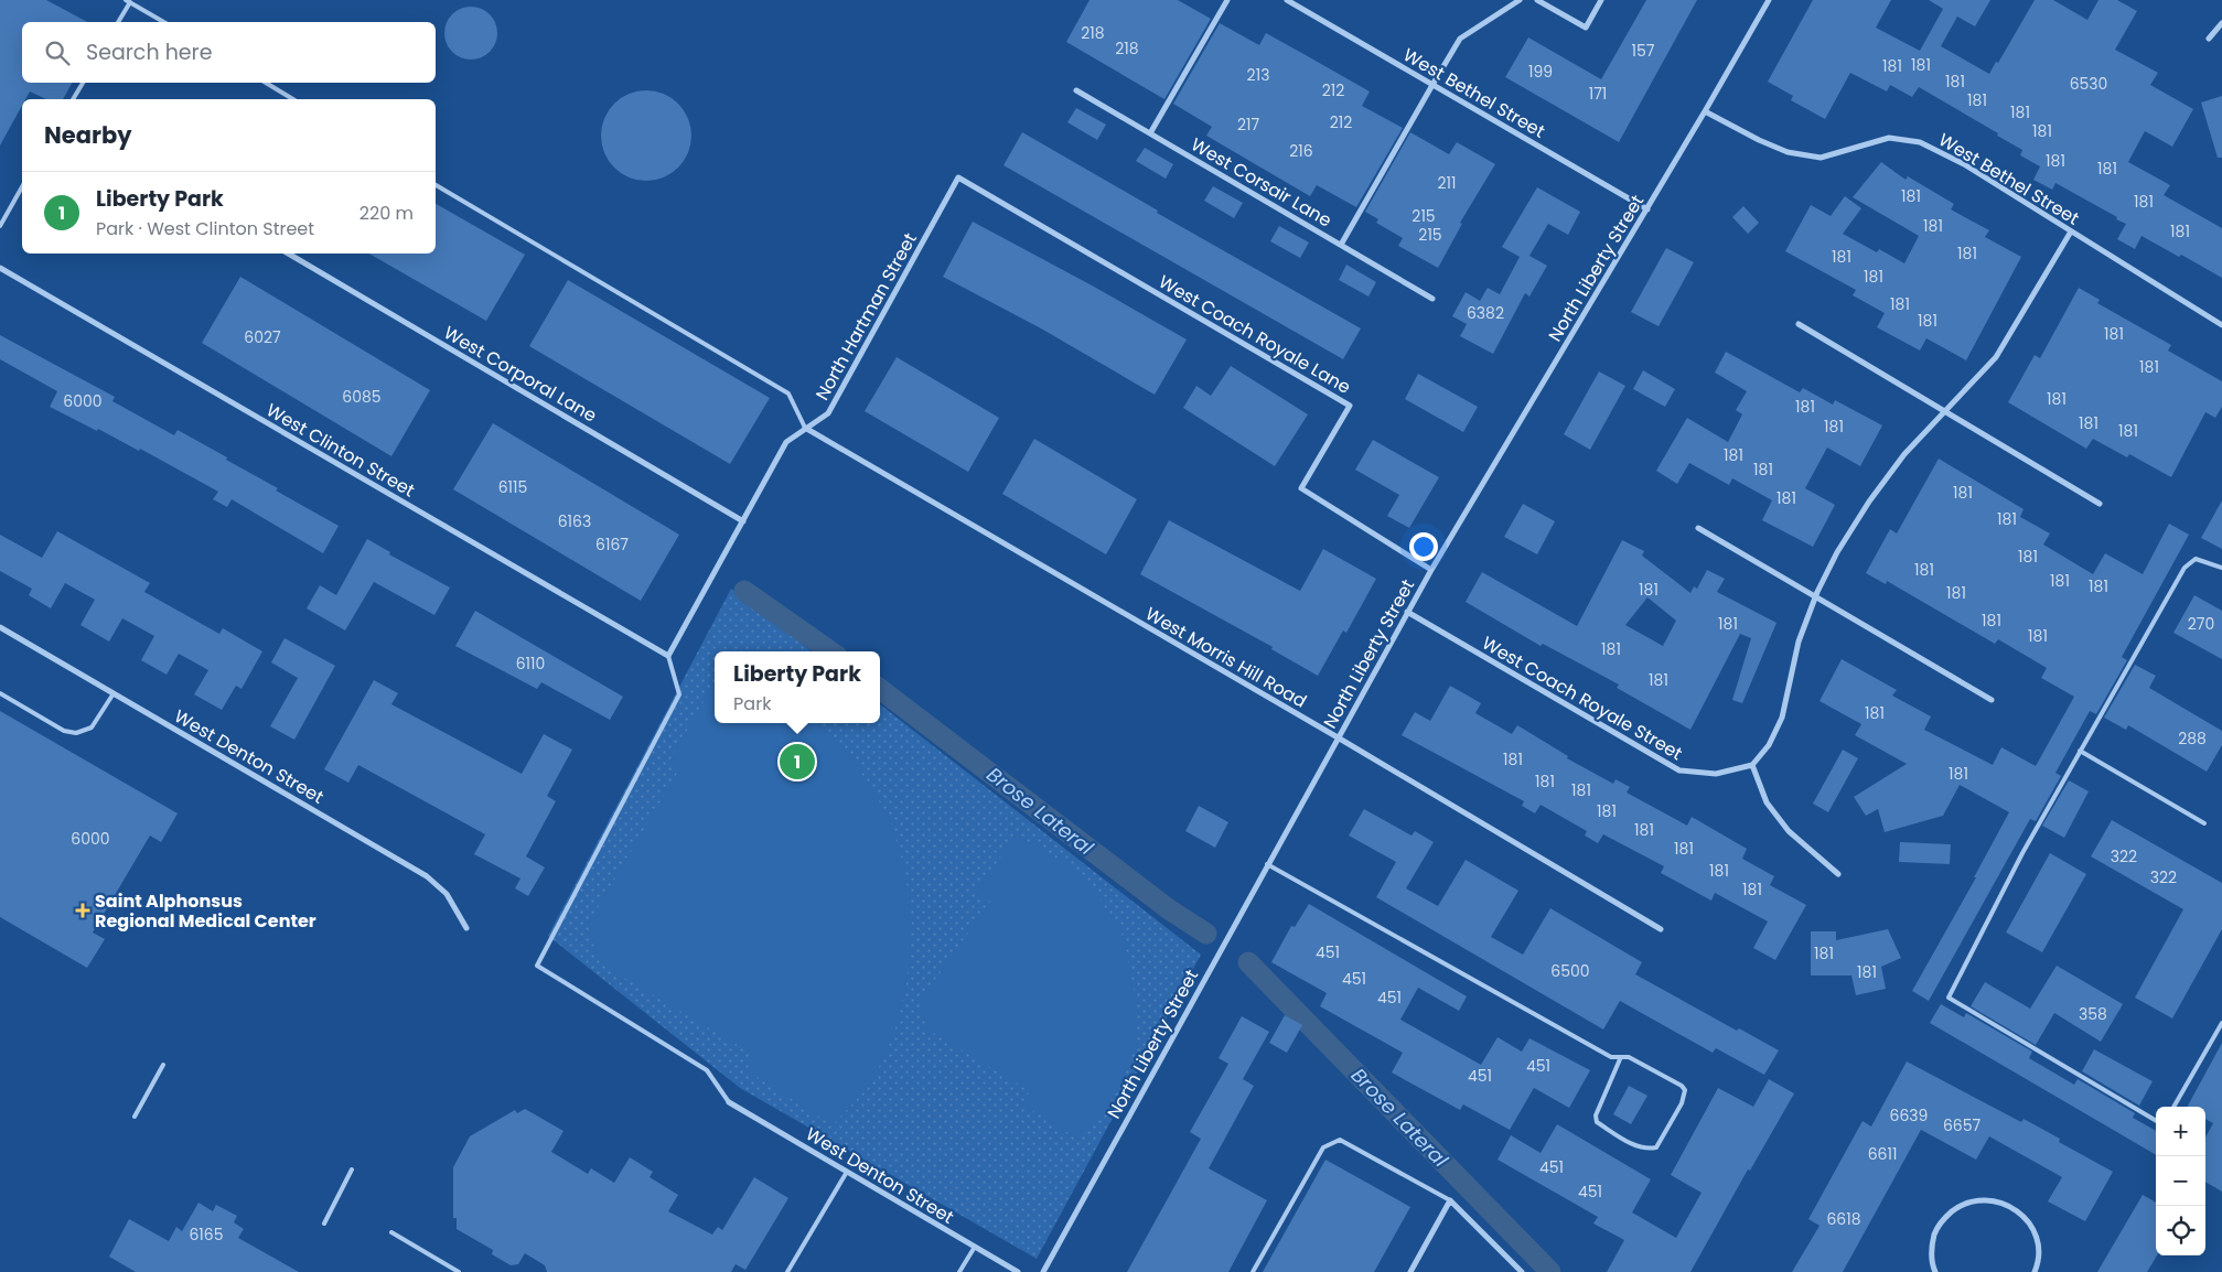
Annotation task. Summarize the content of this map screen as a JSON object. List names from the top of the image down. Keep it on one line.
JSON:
{"streets":{"street":["West Bethel Street","West Corsair Lane","North Liberty Street","North Hartman Street","West Coach Royale Lane","West Corporal Lane","West Clinton Street","West Morris Hill Road","West Coach Royale Street","West Denton Street"]},"crossings":[["West Bethel Street","North Liberty Street"],["North Liberty Street","West Coach Royale Lane"],["North Liberty Street","West Morris Hill Road"],["North Liberty Street","West Coach Royale Street"],["North Hartman Street","West Coach Royale Lane"],["North Hartman Street","West Corporal Lane"],["North Hartman Street","West Clinton Street"],["North Hartman Street","West Morris Hill Road"]],"water":["Brose Lateral"],"places":{"health":["Saint Alphonsus Regional Medical Center"]},"house_numbers":["218","218","157","181","181","199","213","181","6530","212","171","181","181","212","217","181","216","181","181","211","181","181","215","181","181","215","181","181","181","181","6382","181","181","6027","181","6085","181","6000","181","181","181","181","181","181","6115","181","181","181","6163","6167","181","181","181","181","181","181","181","181","270","181","181","6110","181","181","288","181","181","181","181","181","181","6000","181","322","181","322","181","451","181","6500","181","451","451","358","451","451","6639","6657","6611","451","451","6618","6165"],"page":{"search":"Search here","heading":"Nearby","list":[{"mark":"1","name":"Liberty Park","note":"Park · West Clinton Street","value":"220 m"}],"popup":["Liberty Park","Park"],"pins":"1","map_buttons":["+","−"]}}
